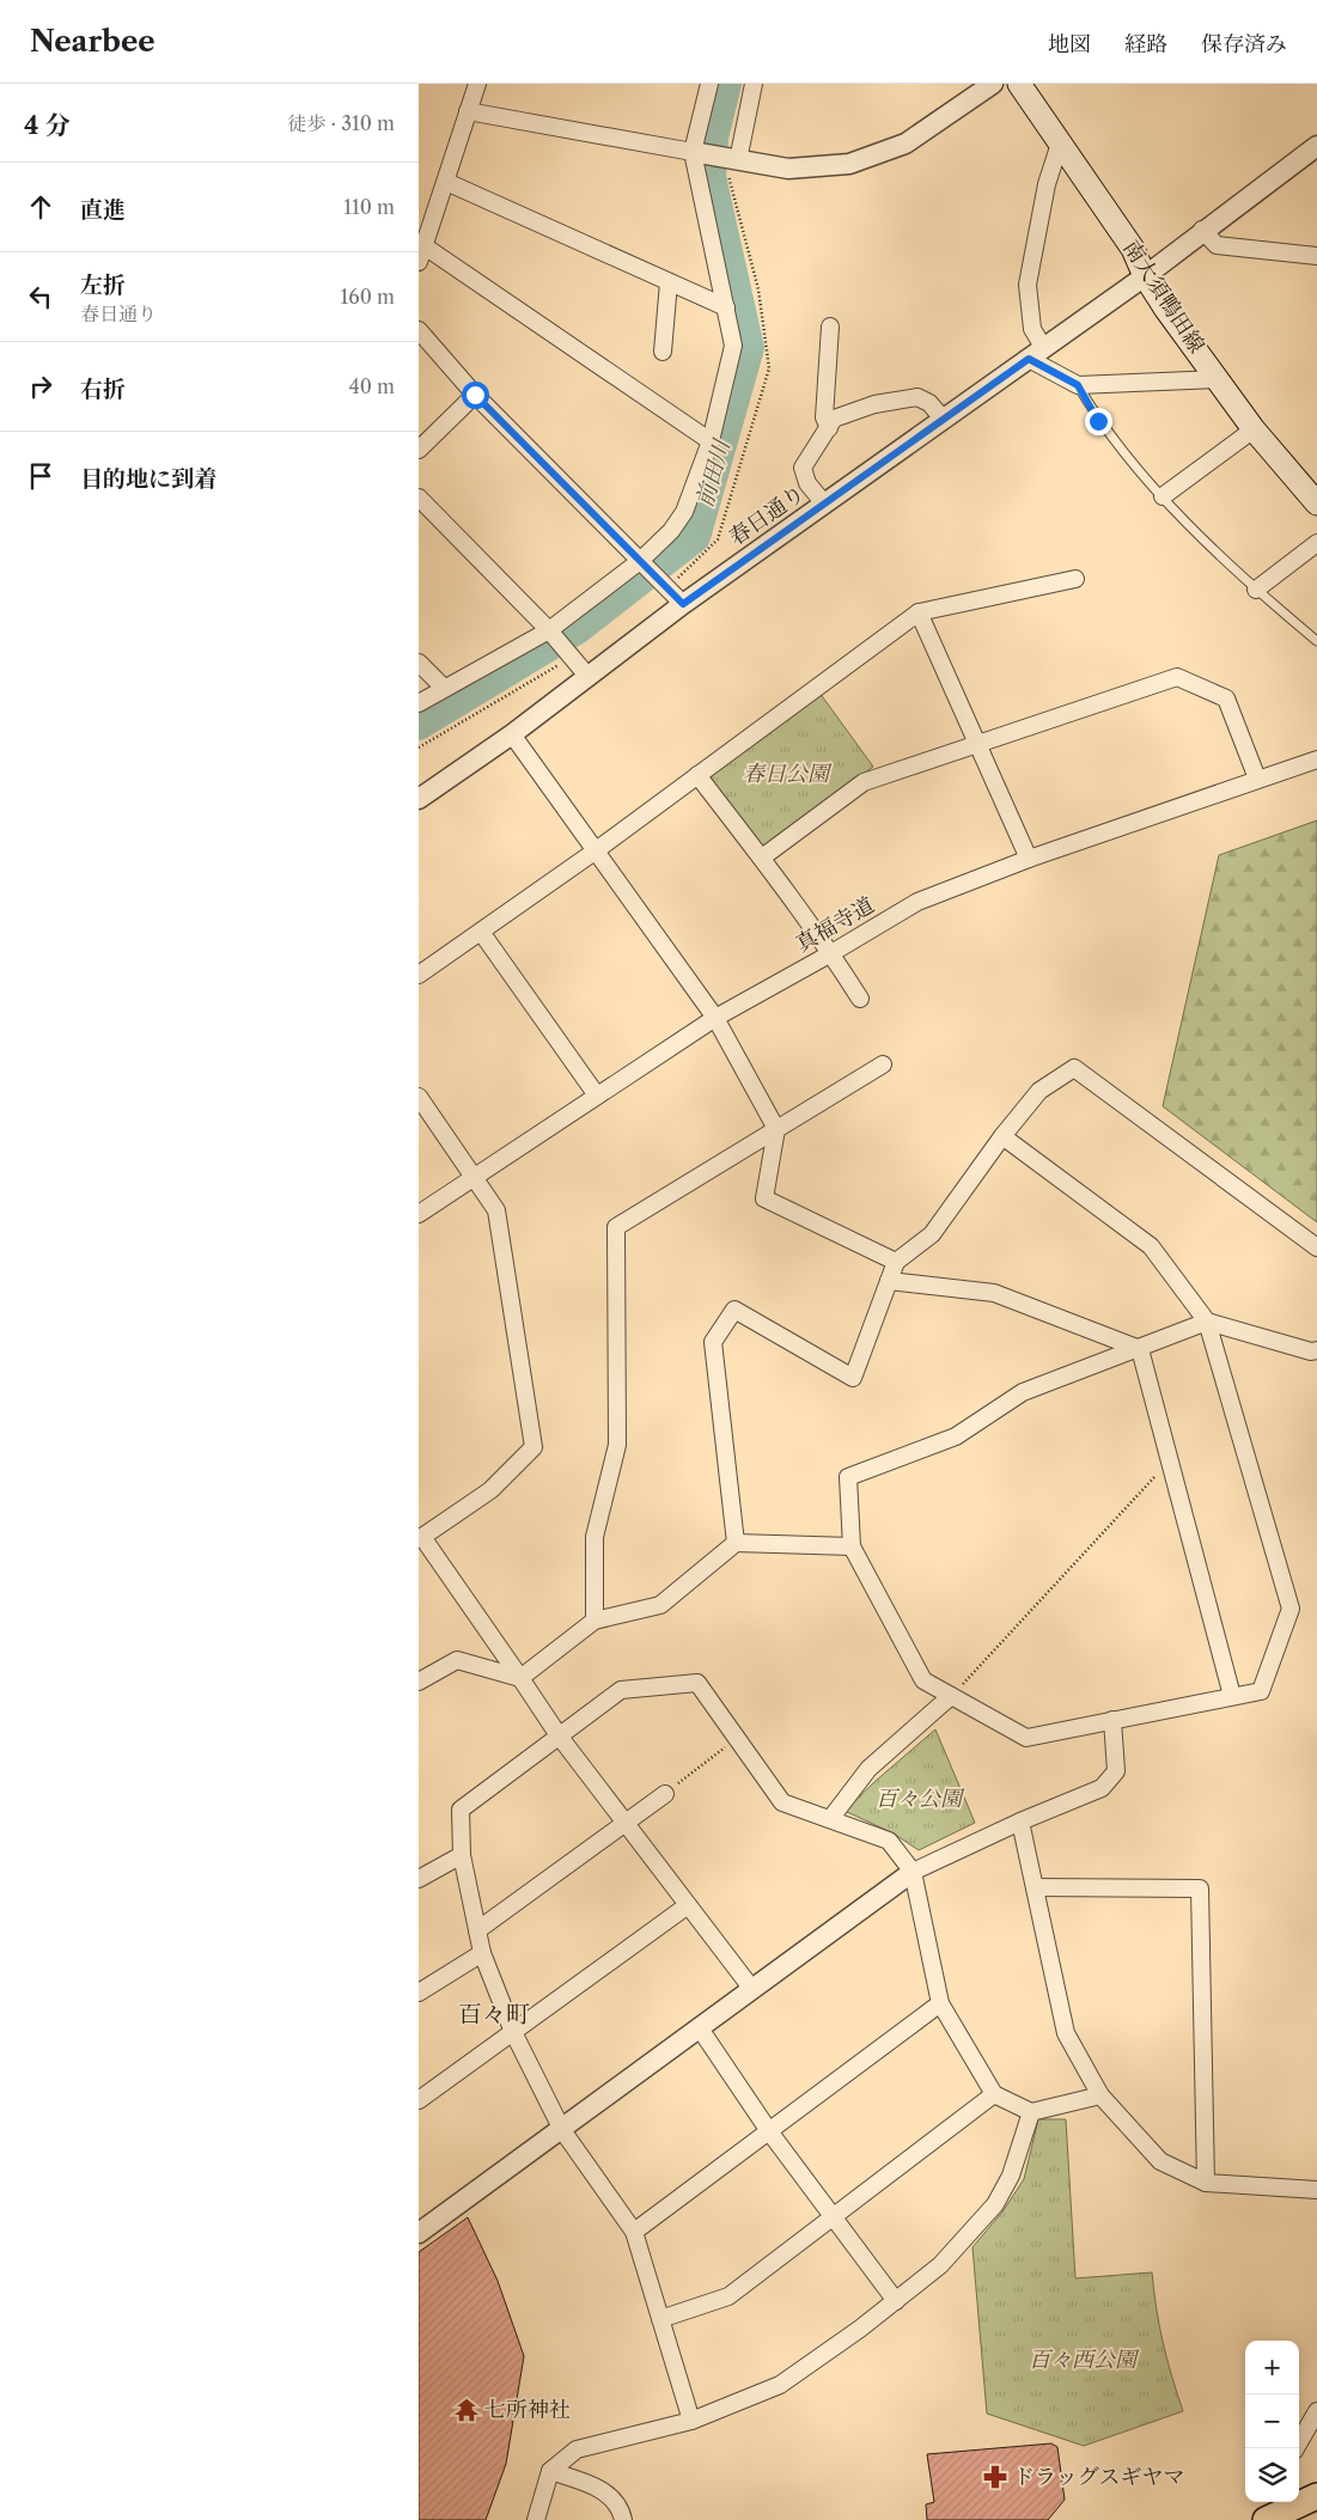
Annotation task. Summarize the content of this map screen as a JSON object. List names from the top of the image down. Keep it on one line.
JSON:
{"streets":{"main road":["南大須鴨田線"],"street":["春日通り","真福寺道"]},"crossings":[["南大須鴨田線","春日通り"]],"districts":["百々町"],"water":["前田川"],"parks":["春日公園","百々公園","百々西公園"],"places":{"temple":["七所神社"],"pharmacy":["ドラッグスギヤマ"]},"page":{"header":"Nearbee","nav":["地図","経路","保存済み"],"heading":["4 分","徒歩 · 310 m"],"list":[["直進","110 m"],["左折","春日通り","160 m"],["右折","40 m"],"目的地に到着"],"map_buttons":["+","−"]}}
